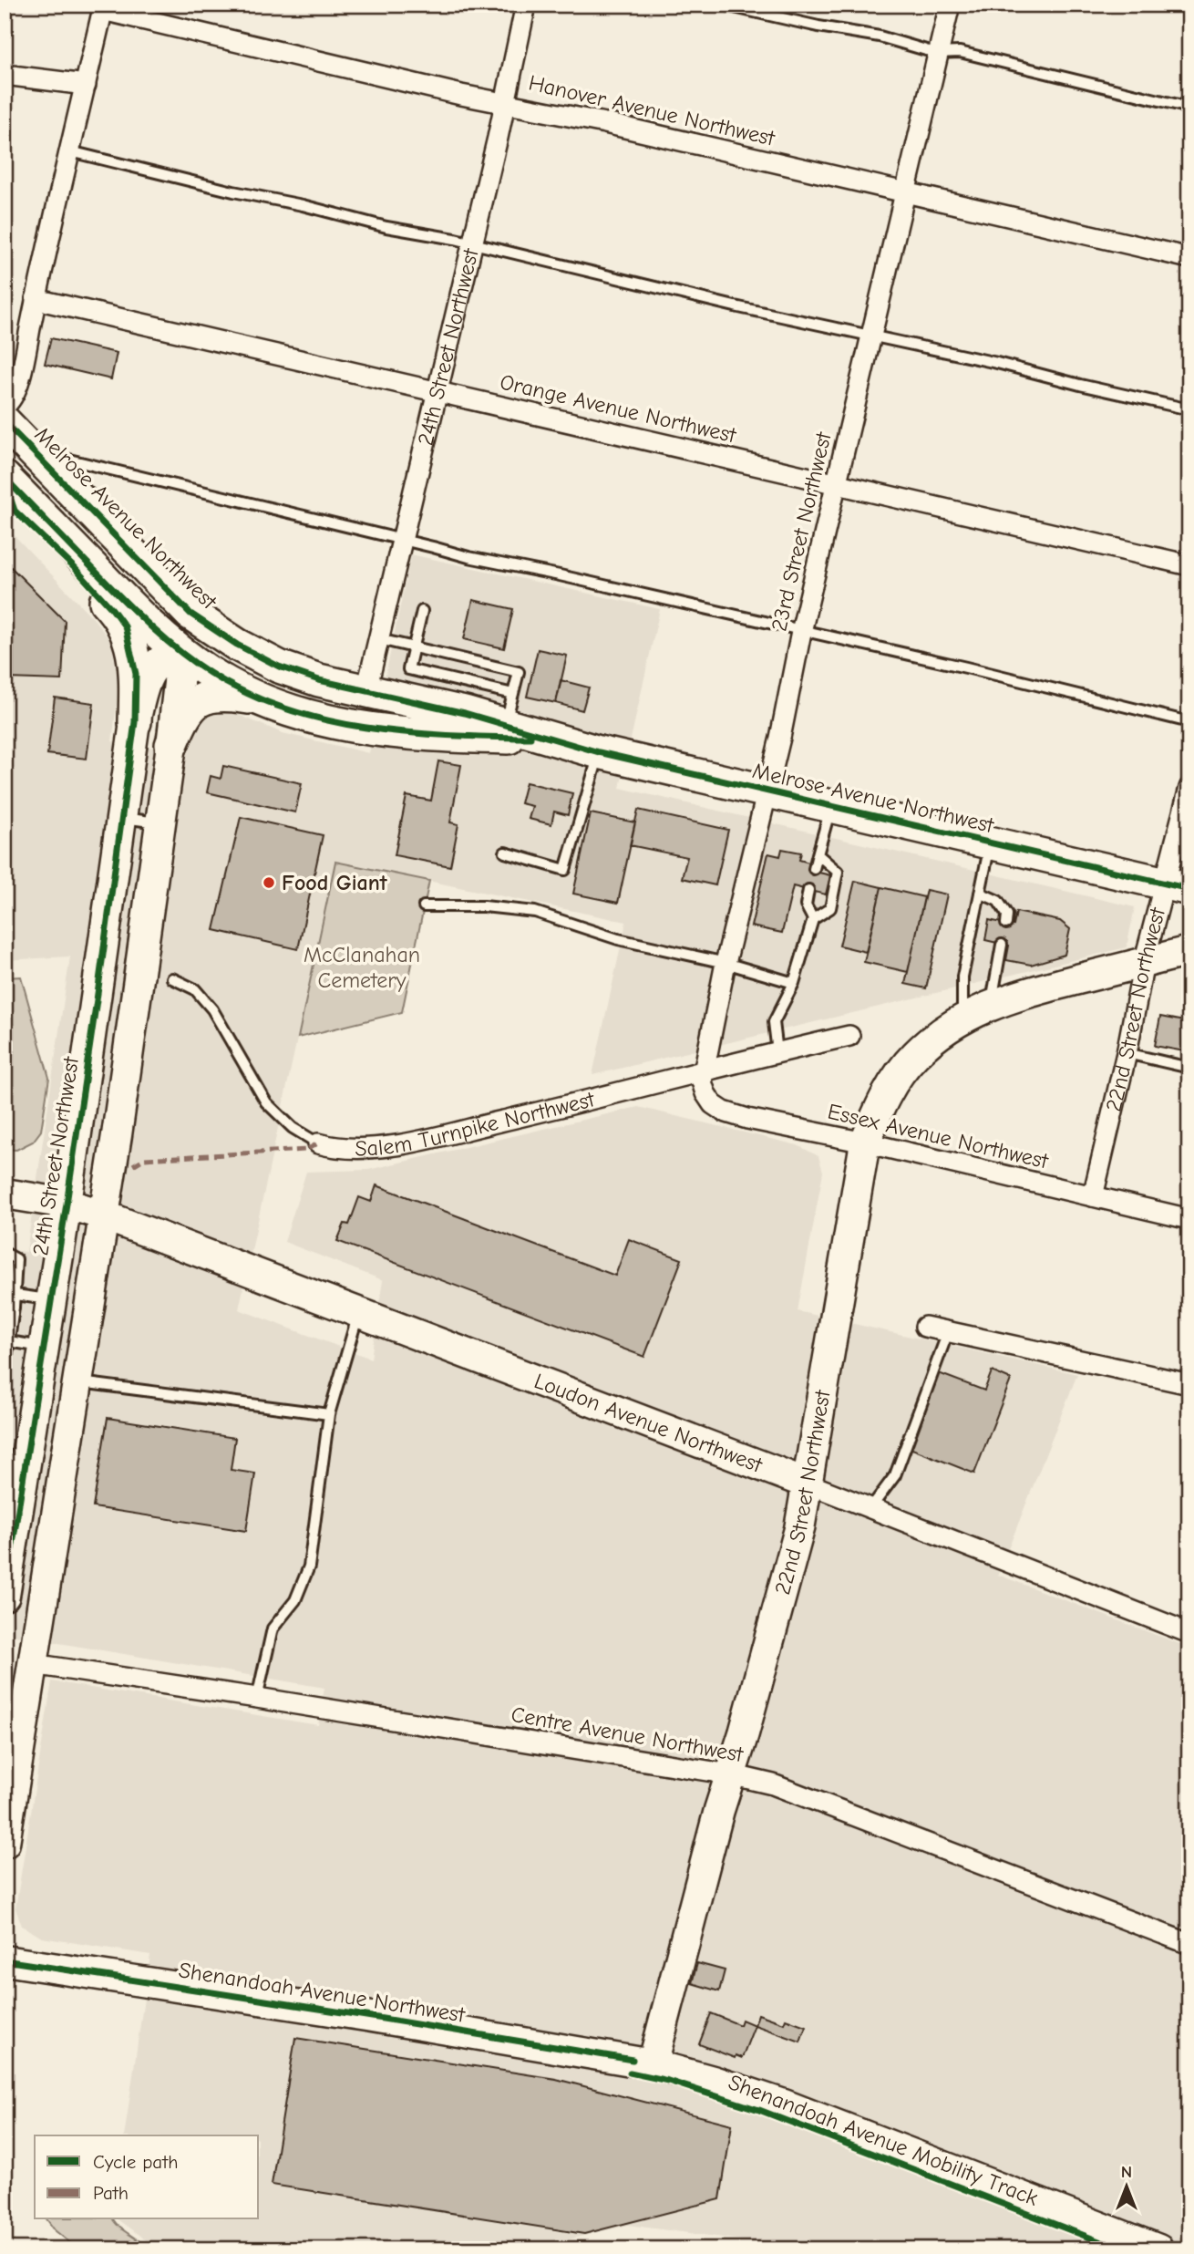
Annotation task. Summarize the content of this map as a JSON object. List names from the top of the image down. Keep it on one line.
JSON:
{"streets":{"main road":["Melrose Avenue Northwest"],"street":["Hanover Avenue Northwest","24th Street Northwest","Orange Avenue Northwest","23rd Street Northwest","22nd Street Northwest","Salem Turnpike Northwest","Essex Avenue Northwest","Loudon Avenue Northwest","Centre Avenue Northwest","Shenandoah Avenue Northwest"],"cycle path":["Shenandoah Avenue Mobility Track"]},"crossings":[["Hanover Avenue Northwest","24th Street Northwest"],["Hanover Avenue Northwest","23rd Street Northwest"],["24th Street Northwest","Orange Avenue Northwest"],["24th Street Northwest","Melrose Avenue Northwest"],["Orange Avenue Northwest","23rd Street Northwest"],["Melrose Avenue Northwest","23rd Street Northwest"],["Melrose Avenue Northwest","22nd Street Northwest"],["23rd Street Northwest","Salem Turnpike Northwest"],["23rd Street Northwest","Essex Avenue Northwest"],["22nd Street Northwest","Essex Avenue Northwest"],["22nd Street Northwest","Loudon Avenue Northwest"],["22nd Street Northwest","Centre Avenue Northwest"],["22nd Street Northwest","Shenandoah Avenue Northwest"],["Salem Turnpike Northwest","Essex Avenue Northwest"]],"parks":["McClanahan Cemetery"],"places":["Food Giant"],"legend":["Cycle path","Path"],"north":"top"}
